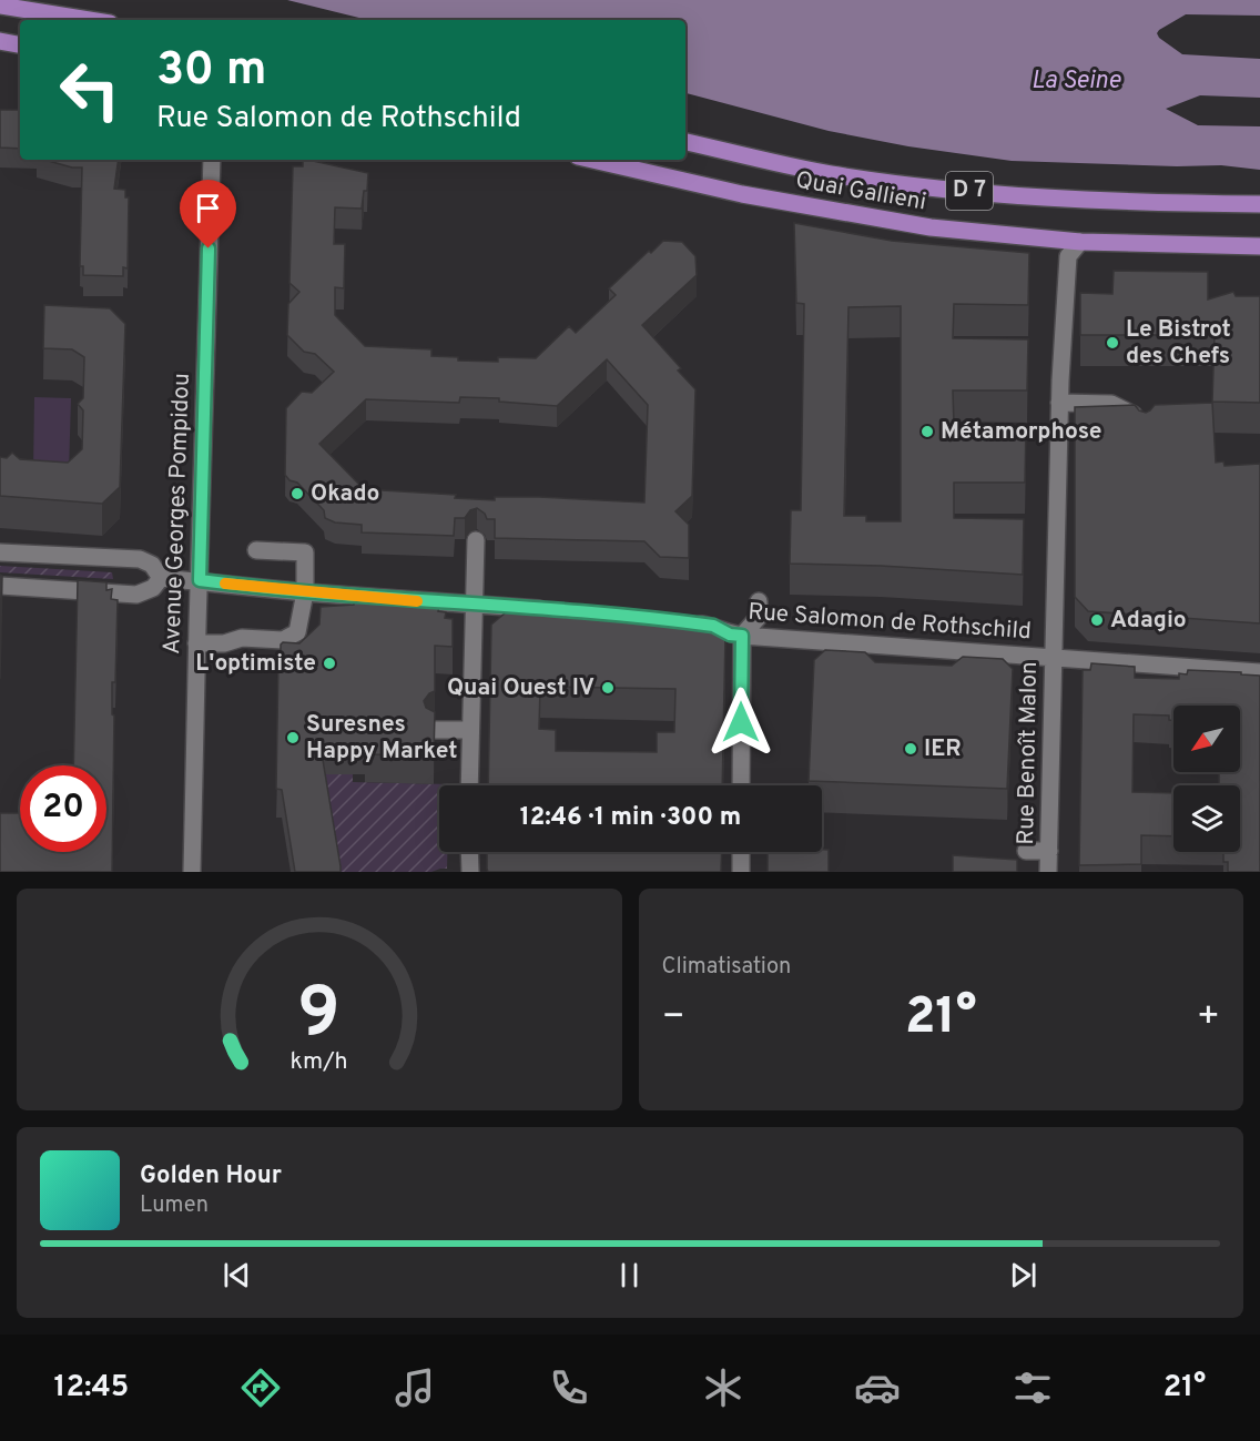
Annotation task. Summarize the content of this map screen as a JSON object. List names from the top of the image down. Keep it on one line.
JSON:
{"streets":{"main road":["D 7","Quai Gallieni"],"street":["Avenue Georges Pompidou","Rue Salomon de Rothschild","Rue Benoît Malon"]},"crossings":[["Quai Gallieni","Rue Benoît Malon"],["Rue Salomon de Rothschild","Rue Benoît Malon"]],"water":["La Seine"],"places":["Le Bistrot des Chefs","Métamorphose","Okado","Adagio","L'optimiste","Quai Ouest IV","Suresnes Happy Market","IER"],"north":"bottom left","page":{"turn":["30 m","Rue Salomon de Rothschild"],"limit":"20","trip":"12:46 · 1 min · 300 m","tile":"Climatisation","heat":["−","21°","+"],"song":["Golden Hour","Lumen"],"tabs":["12:45","21°"],"gauge":["9","km/h"]}}
